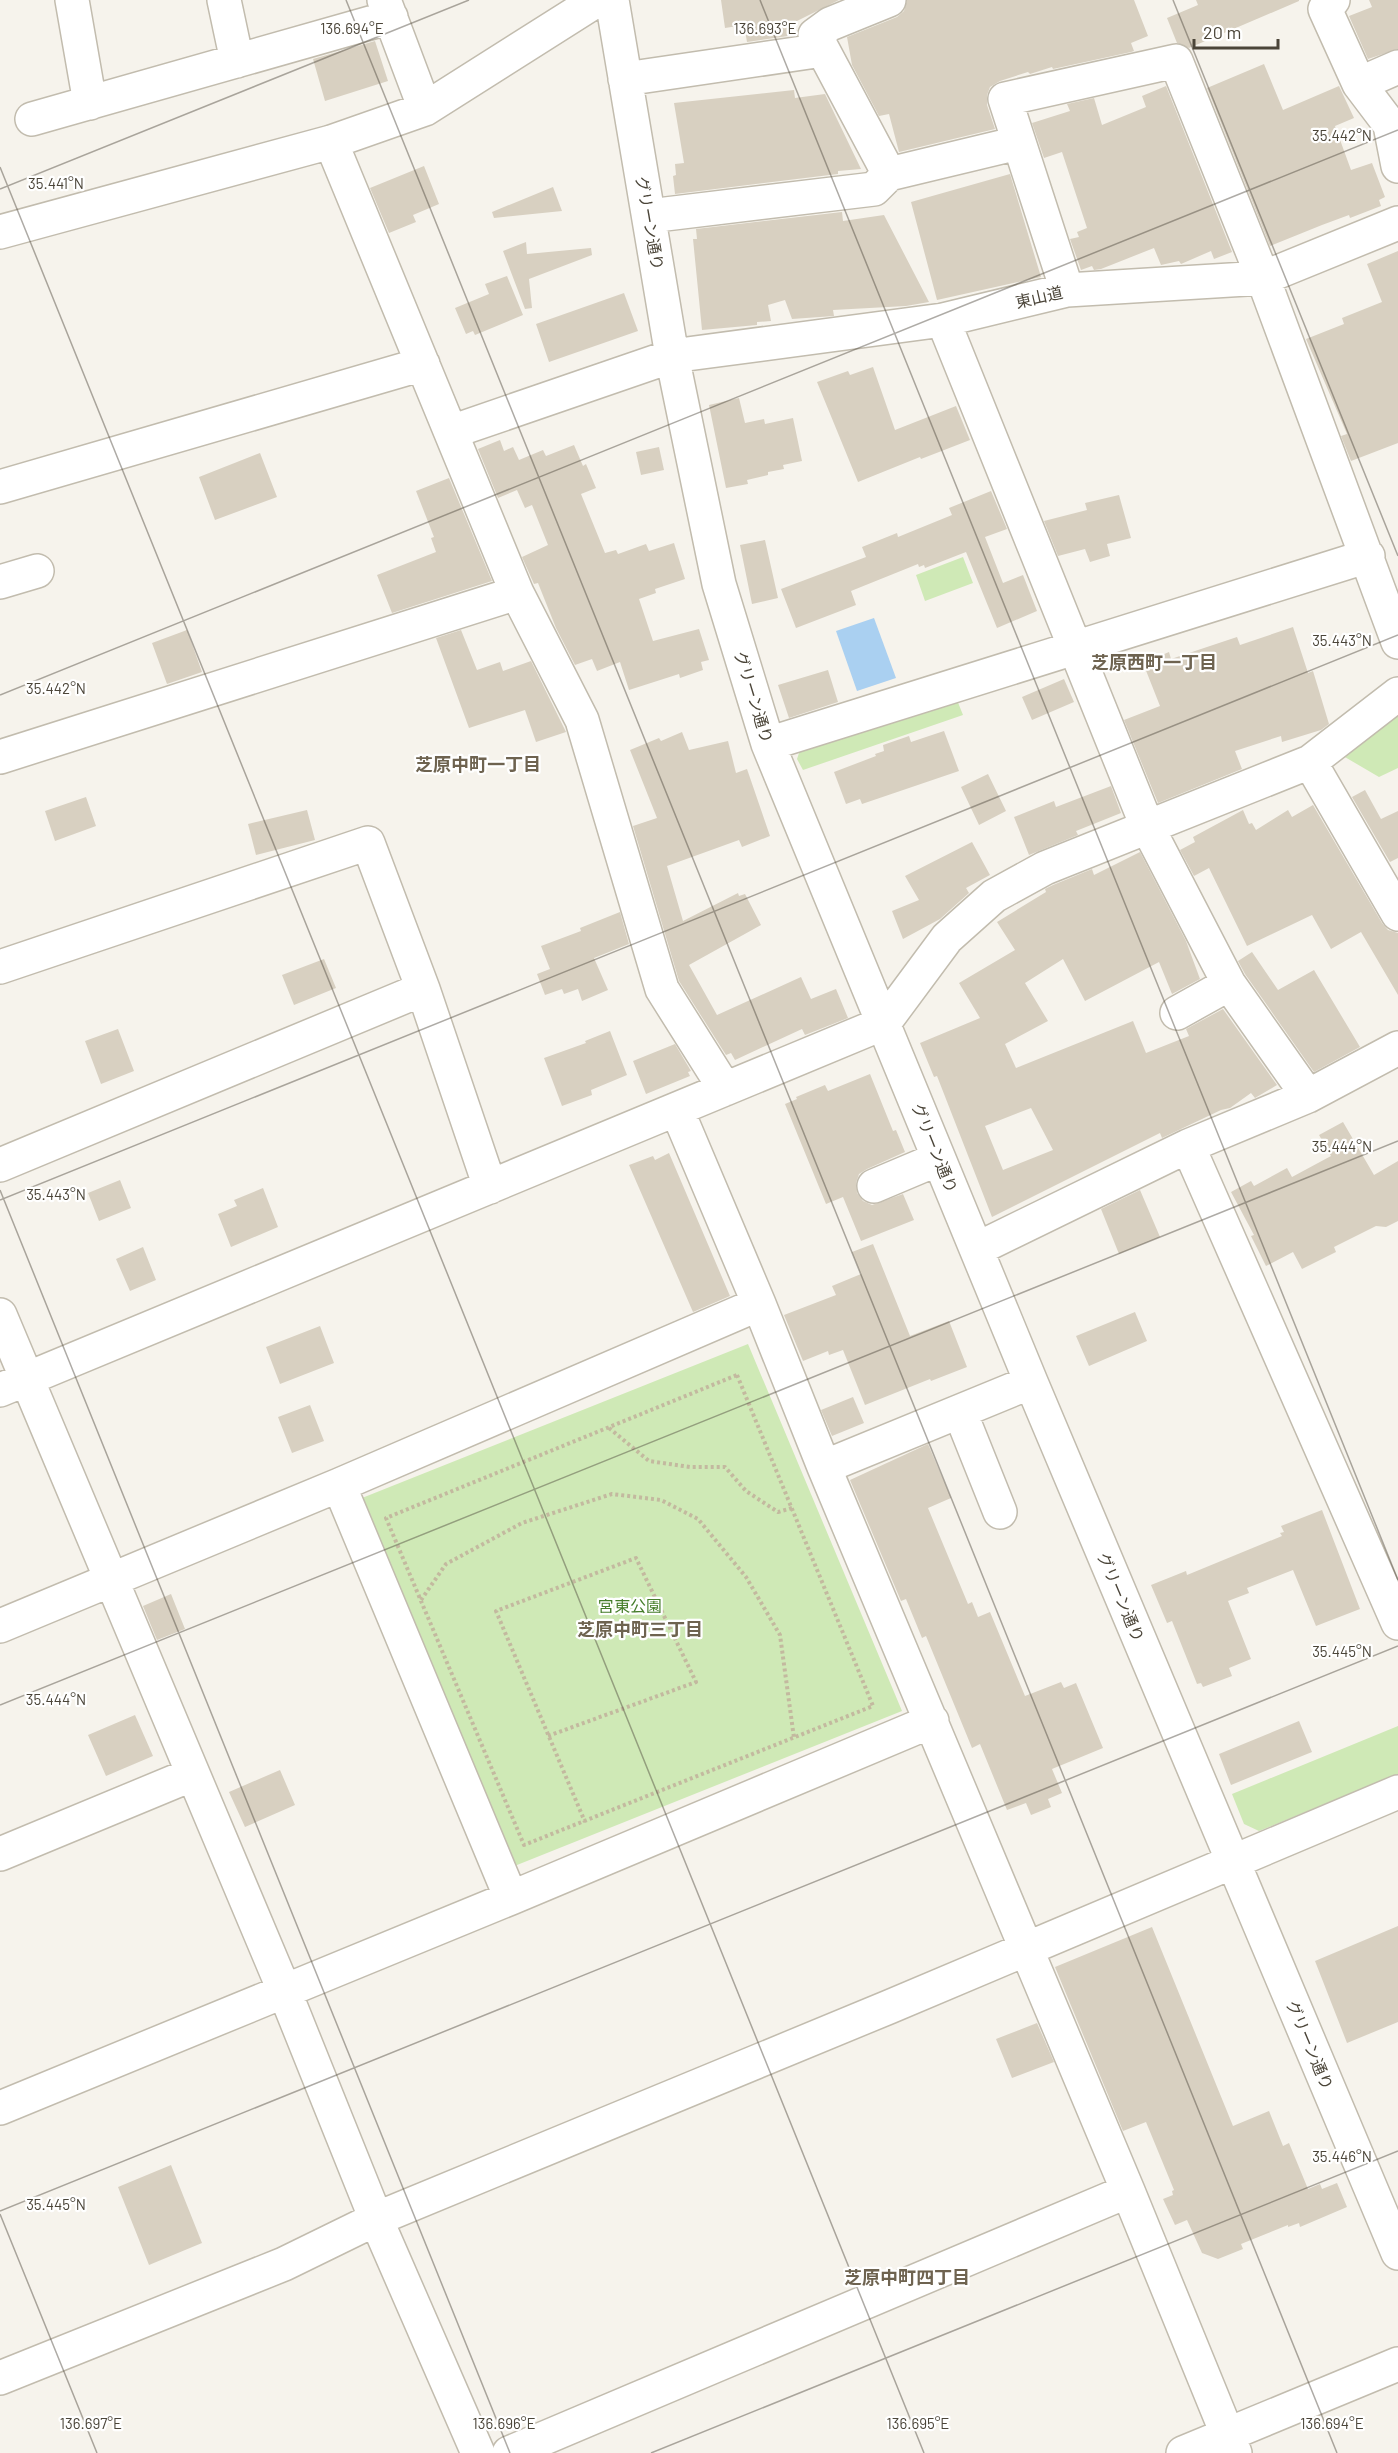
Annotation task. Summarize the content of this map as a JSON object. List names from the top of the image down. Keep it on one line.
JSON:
{"streets":{"street":["グリーン通り","東山道"]},"crossings":[["グリーン通り","東山道"]],"districts":["芝原西町一丁目","芝原中町一丁目","芝原中町三丁目","芝原中町四丁目"],"parks":["宮東公園"],"scale_bar":"20 m","coordinates":["136.694°E","136.693°E","35.442°N","35.441°N","35.443°N","35.444°N","35.445°N","35.446°N","136.697°E","136.696°E","136.695°E"]}
